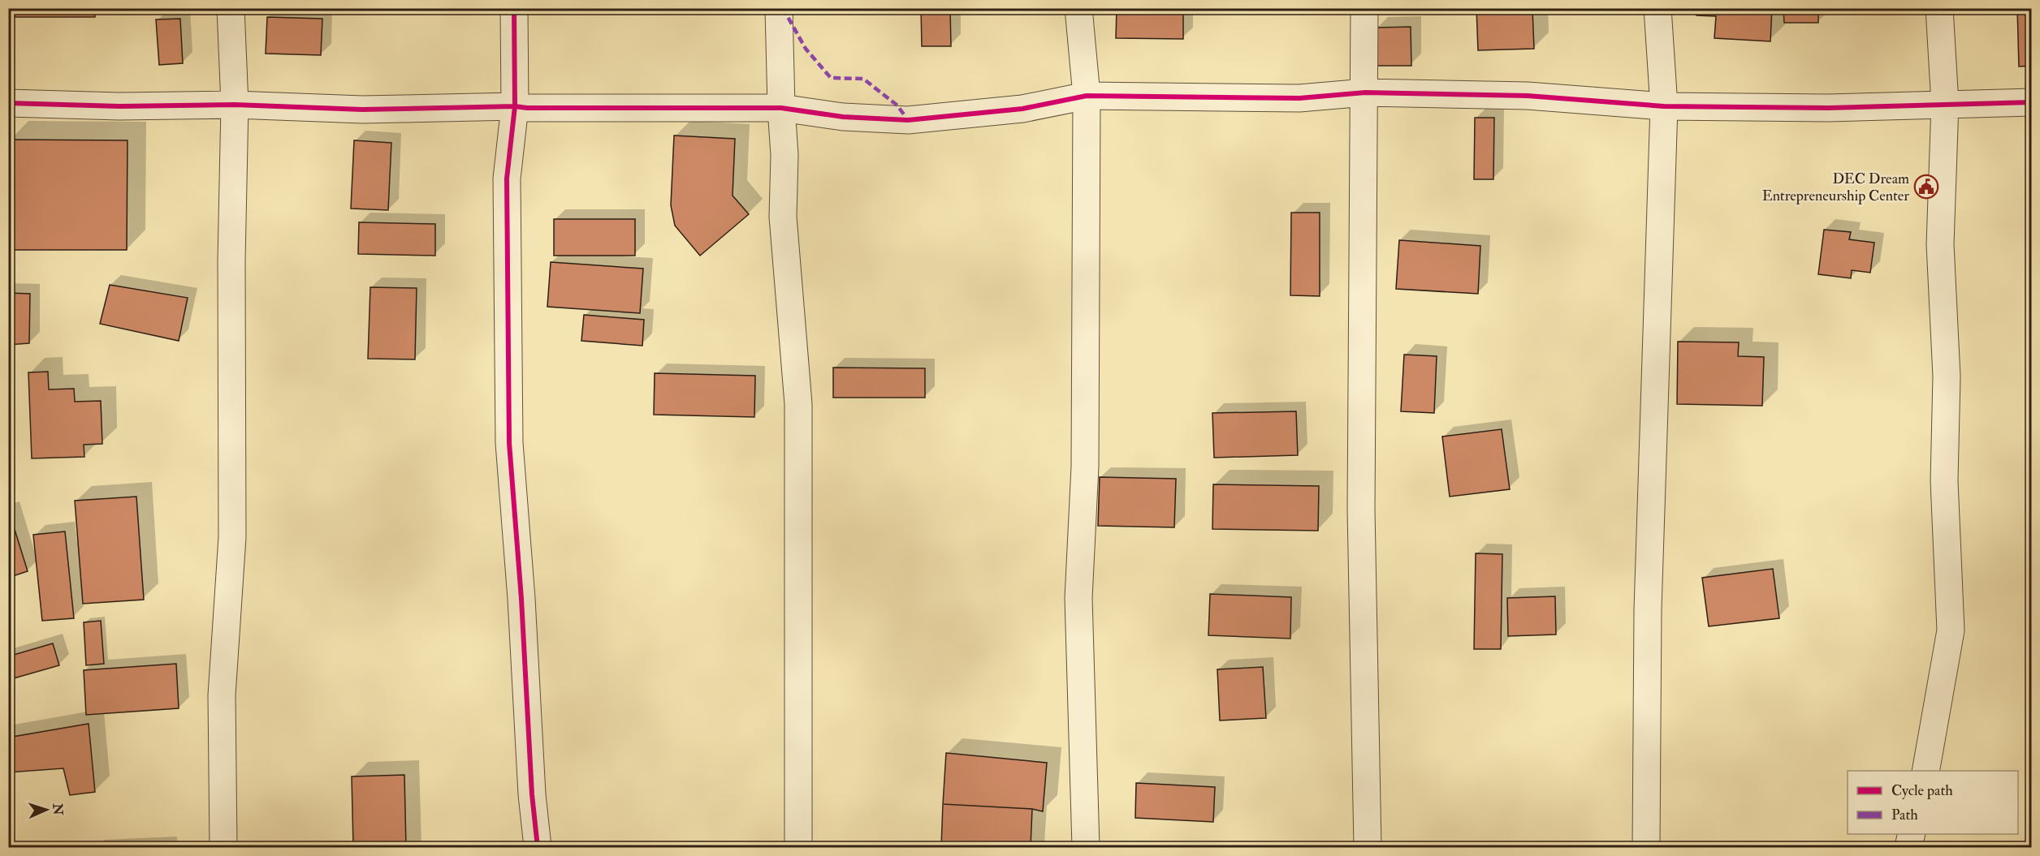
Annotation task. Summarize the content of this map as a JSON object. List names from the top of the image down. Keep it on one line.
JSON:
{"places":{"public building":["DEC Dream Entrepreneurship Center"]},"legend":["Cycle path","Path"],"north":"right"}
